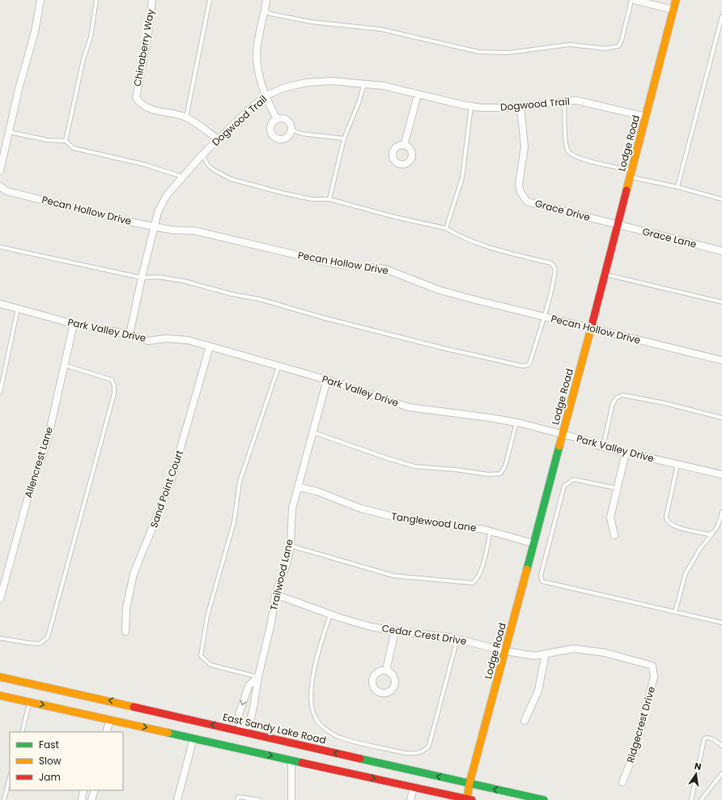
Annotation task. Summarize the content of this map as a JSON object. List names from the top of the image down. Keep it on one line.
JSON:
{"streets":{"main road":["Lodge Road","East Sandy Lake Road"],"street":["Chinaberry Way","Dogwood Trail","Pecan Hollow Drive","Grace Drive","Grace Lane","Park Valley Drive","Allencrest Lane","Sand Point Court","Tanglewood Lane","Trailwood Lane","Cedar Crest Drive","Ridgecrest Drive"]},"crossings":[["Chinaberry Way","Dogwood Trail"],["Dogwood Trail","Lodge Road"],["Dogwood Trail","Pecan Hollow Drive"],["Dogwood Trail","Grace Drive"],["Dogwood Trail","Park Valley Drive"],["Lodge Road","Pecan Hollow Drive"],["Lodge Road","Grace Drive"],["Lodge Road","Grace Lane"],["Lodge Road","Park Valley Drive"],["Lodge Road","Tanglewood Lane"],["Lodge Road","Cedar Crest Drive"],["Lodge Road","East Sandy Lake Road"],["Grace Drive","Grace Lane"],["Park Valley Drive","Allencrest Lane"],["Park Valley Drive","Sand Point Court"],["Park Valley Drive","Trailwood Lane"],["Tanglewood Lane","Trailwood Lane"],["Trailwood Lane","Cedar Crest Drive"],["Trailwood Lane","East Sandy Lake Road"],["Cedar Crest Drive","Ridgecrest Drive"]],"legend":["Fast","Slow","Jam"],"north":"top"}
